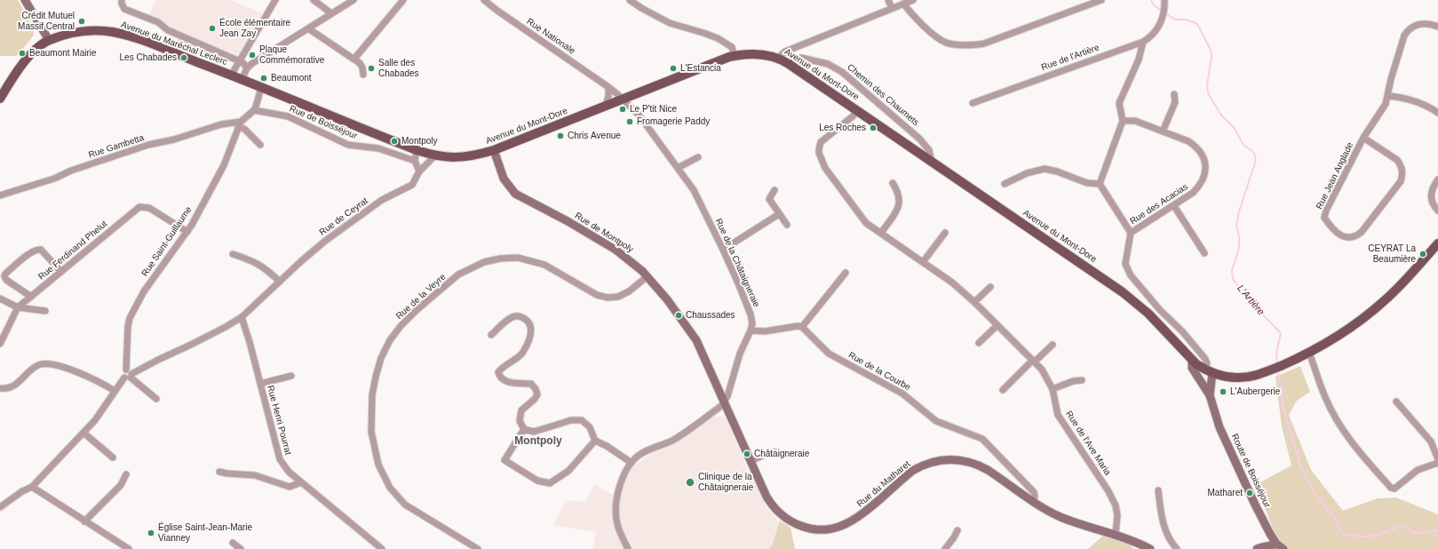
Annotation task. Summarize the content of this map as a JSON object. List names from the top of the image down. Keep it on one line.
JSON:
{"streets":{"main road":["Avenue du Maréchal Leclerc","Avenue du Mont-Dore"],"street":["Rue Nationale","Rue de l'Artière","Chemin des Chaumets","Rue de Boisséjour","Rue Gambetta","Rue Jean Anglade","Rue des Acacias","Rue de Ceyrat","Rue de Montpoly","Rue Saint-Guillaume","Rue Ferdinand Phelut","Rue de la Châtaigneraie","Rue de la Veyre","Rue de la Courbe","Rue Henri Pourrat","Rue de l'Ave Maria","Route de Boisséjour","Rue du Matharet"]},"crossings":[["Rue Nationale","Avenue du Mont-Dore"],["Rue Nationale","Rue de la Châtaigneraie"],["Avenue du Maréchal Leclerc","Avenue du Mont-Dore"],["Avenue du Mont-Dore","Chemin des Chaumets"],["Avenue du Mont-Dore","Rue de Ceyrat"],["Avenue du Mont-Dore","Rue de Montpoly"],["Avenue du Mont-Dore","Rue de la Châtaigneraie"],["Avenue du Mont-Dore","Rue de l'Ave Maria"],["Avenue du Mont-Dore","Route de Boisséjour"],["Rue Gambetta","Rue Saint-Guillaume"],["Rue de Ceyrat","Rue Saint-Guillaume"],["Rue de Ceyrat","Rue Henri Pourrat"],["Rue de Montpoly","Rue de la Châtaigneraie"],["Rue de Montpoly","Rue de la Veyre"],["Rue de Montpoly","Rue du Matharet"],["Rue Saint-Guillaume","Rue Ferdinand Phelut"],["Rue de la Châtaigneraie","Rue du Matharet"],["Rue de la Courbe","Rue du Matharet"],["Rue de l'Ave Maria","Rue du Matharet"]],"districts":["Montpoly"],"water":["L'Artière"],"places":["Crédit Mutuel Massif Central","École élémentaire Jean Zay","Beaumont Mairie","Plaque Commémorative","Les Chabades","Salle des Chabades","L'Estancia","Beaumont","Le P'tit Nice","Fromagerie Paddy","Les Roches","Chris Avenue","Montpoly","CEYRAT La Beaumière","Chaussades","L'Aubergerie","Châtaigneraie","Clinique de la Châtaigneraie","Matharet","Église Saint-Jean-Marie Vianney"]}
